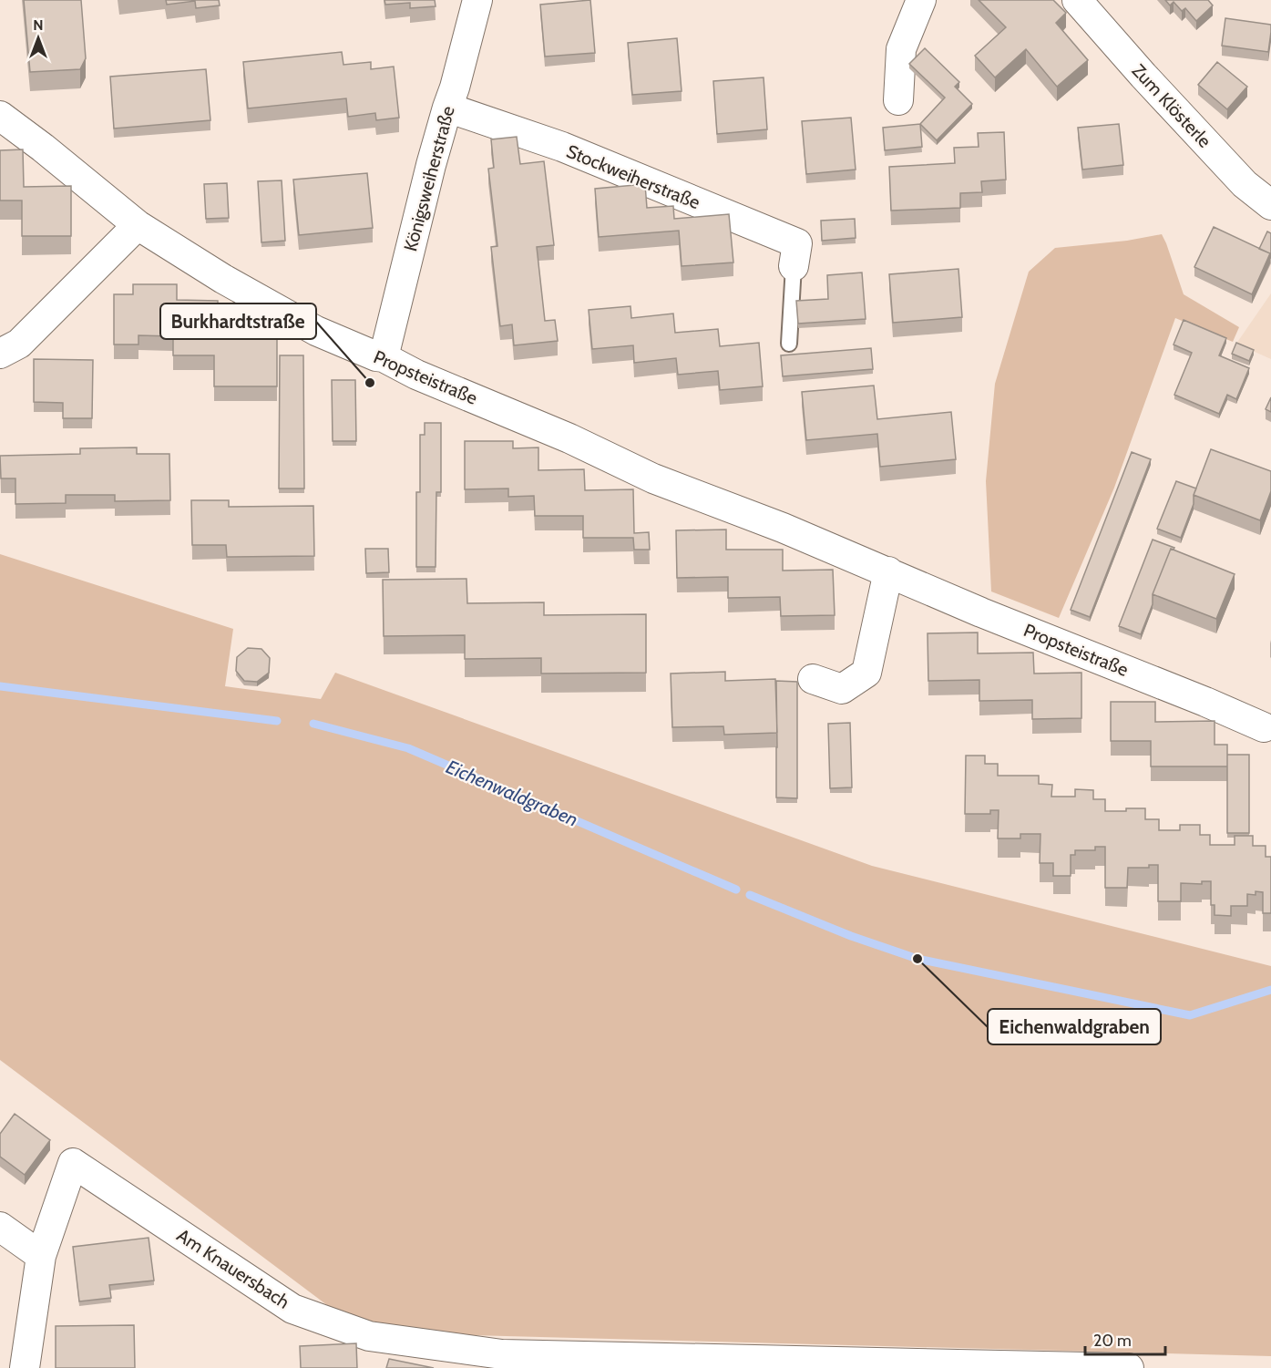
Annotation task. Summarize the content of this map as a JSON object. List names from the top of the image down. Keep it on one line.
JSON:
{"streets":{"street":["Zum Klösterle","Stockweiherstraße","Königsweiherstraße","Propsteistraße","Am Knauersbach"]},"crossings":[["Stockweiherstraße","Königsweiherstraße"],["Königsweiherstraße","Propsteistraße"]],"water":["Eichenwaldgraben"],"places":["Burkhardtstraße","Eichenwaldgraben"],"scale_bar":"20 m","north":"top"}
